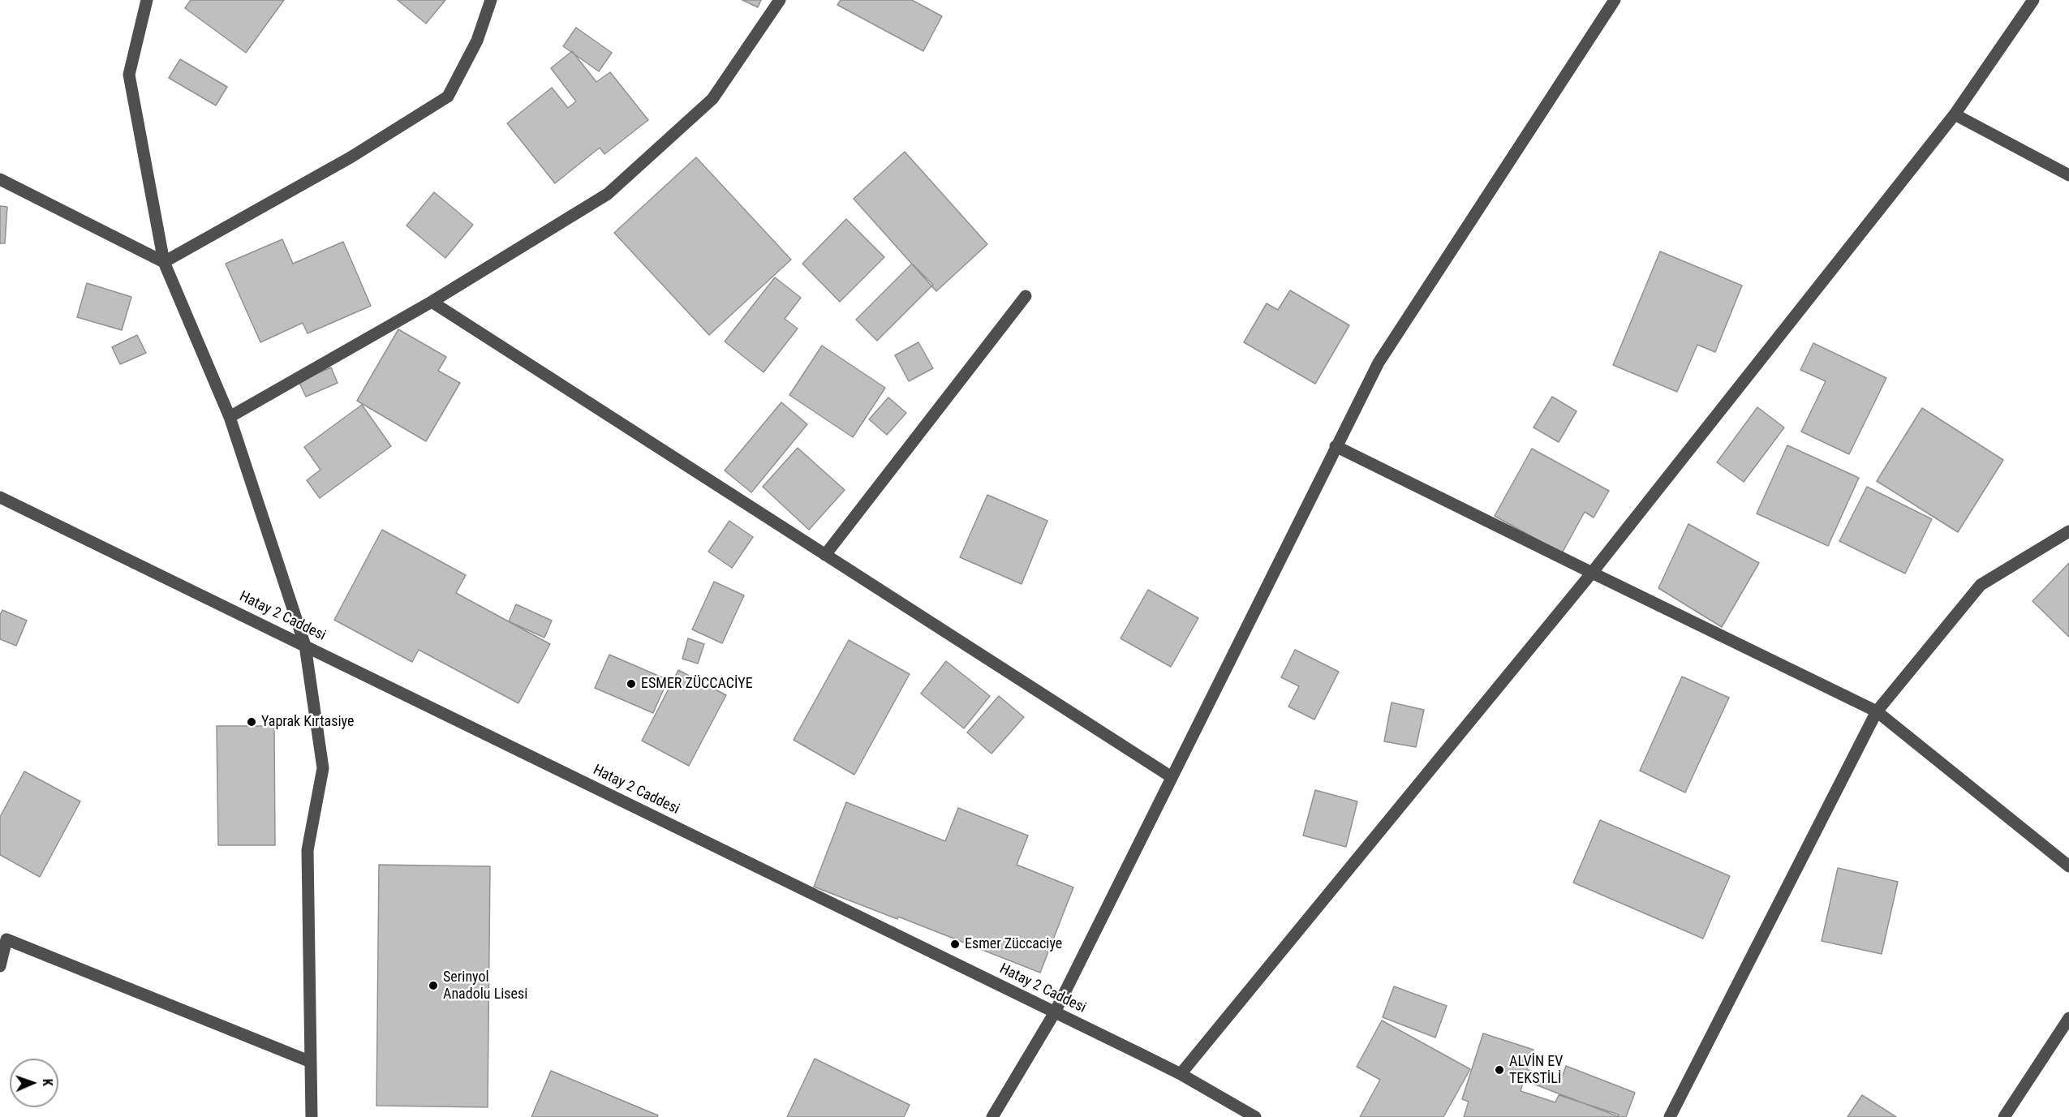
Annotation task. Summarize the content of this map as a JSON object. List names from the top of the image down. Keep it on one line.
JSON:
{"streets":{"street":["Hatay 2 Caddesi"]},"places":["ESMER ZÜCCACİYE","Yaprak Kırtasiye","Esmer Züccaciye","Serinyol Anadolu Lisesi","ALVİN EV TEKSTİLİ"],"north":"right"}
